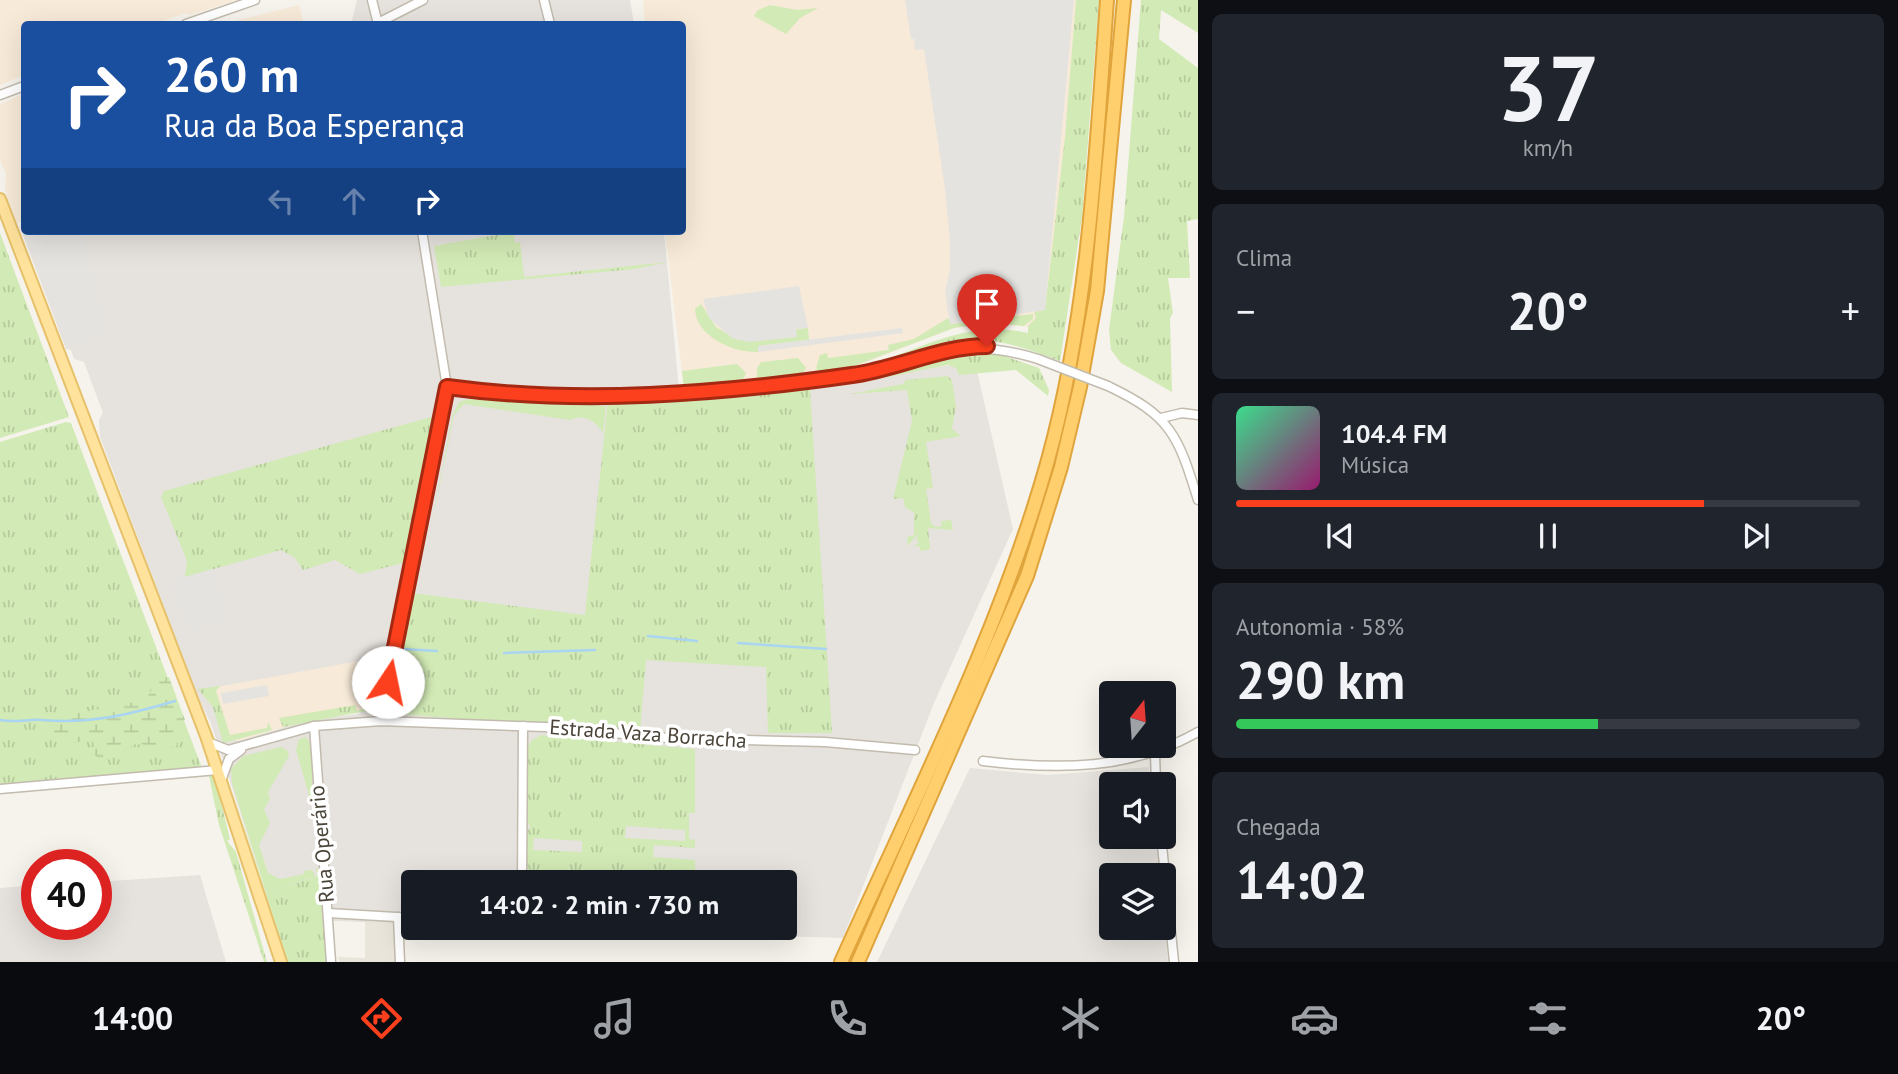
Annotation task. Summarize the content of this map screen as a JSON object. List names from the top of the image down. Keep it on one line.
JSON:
{"streets":{"street":["Estrada Vaza Borracha","Rua Operário"]},"crossings":[["Estrada Vaza Borracha","Rua Operário"]],"north":"top","page":{"tile":[["37","km/h"],"Clima",["Autonomia · 58%","290 km"],["Chegada","14:02"]],"turn":["260 m","Rua da Boa Esperança"],"heat":["−","20°","+"],"song":["104.4 FM","Música"],"limit":"40","trip":"14:02 · 2 min · 730 m","tabs":["14:00","20°"]}}
